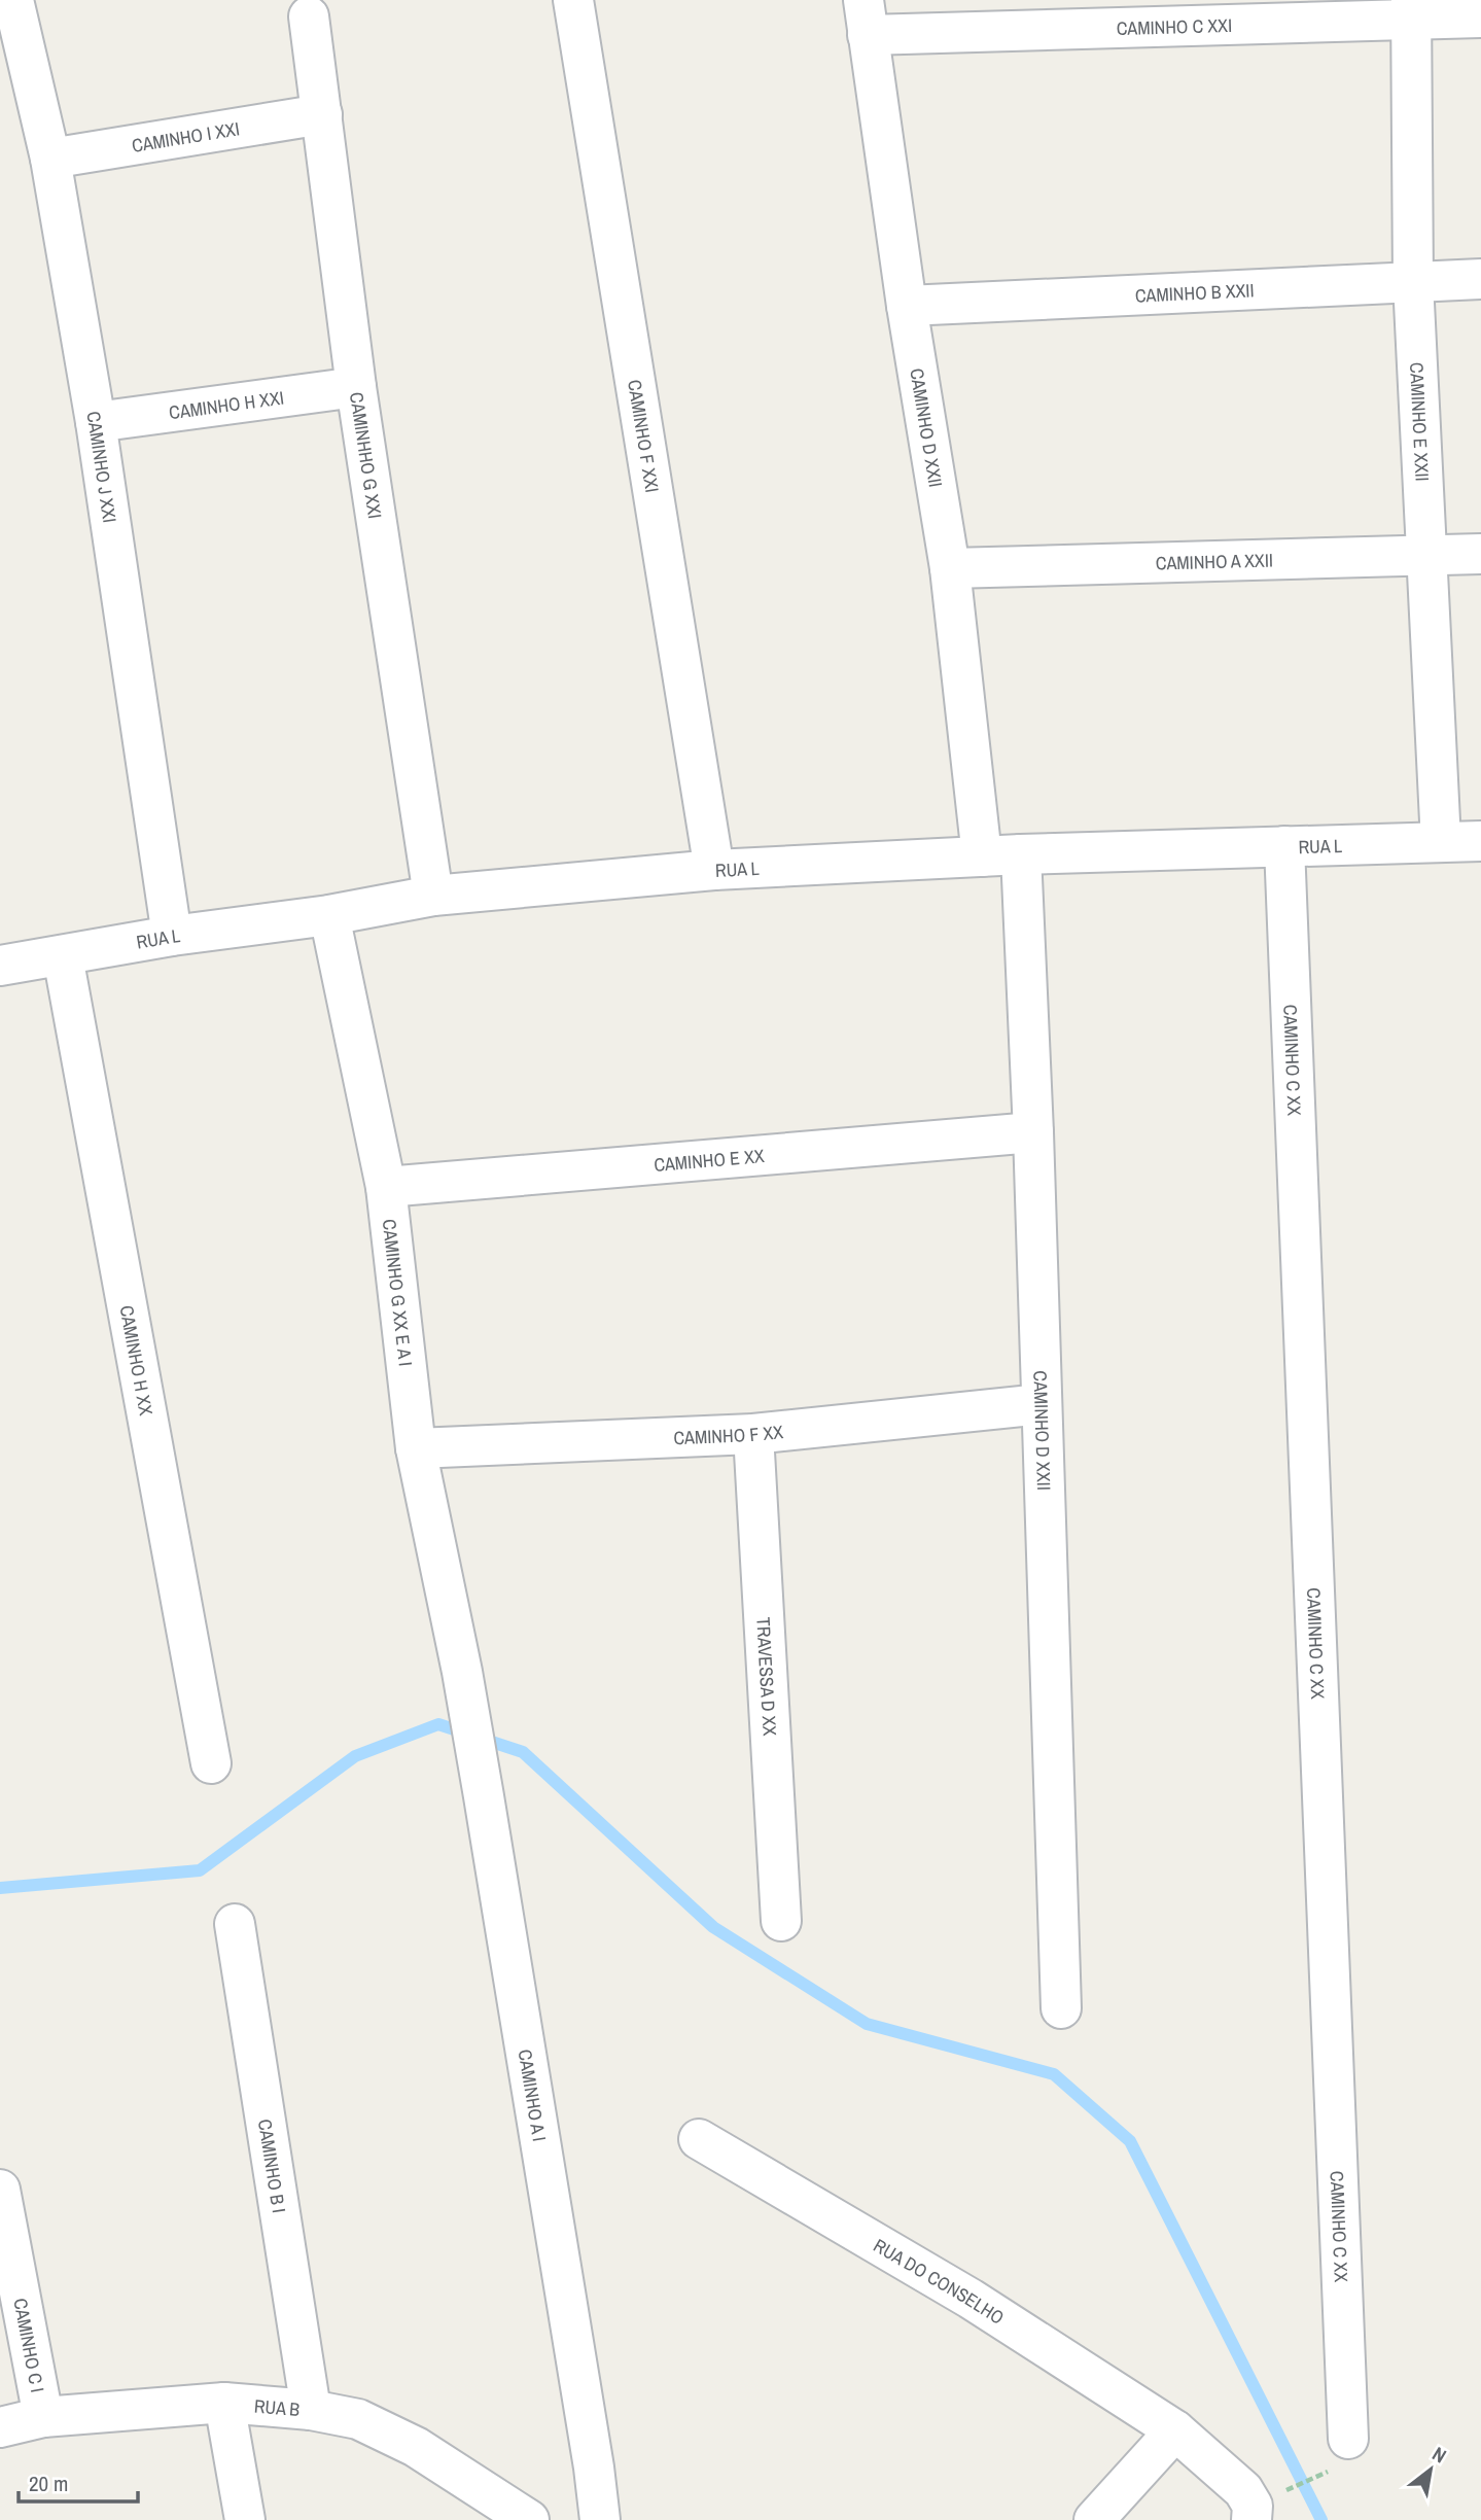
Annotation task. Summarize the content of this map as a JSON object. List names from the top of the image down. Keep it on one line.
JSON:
{"streets":{"street":["CAMINHO C XXI","CAMINHO I XXI","CAMINHO B XXII","CAMINHO H XXI","CAMINHO E XXII","CAMINHO D XXII","CAMINHO F XXI","CAMINHHO G XXI","CAMINHO J XXI","CAMINHO A XXII","RUA L","CAMINHO C XX","CAMINHO E XX","CAMINHO G XX E A I","CAMINHO H XX","CAMINHO F XX","TRAVESSA D XX","CAMINHO A I","CAMINHO B I","RUA DO CONSELHO","CAMINHO C I","RUA B"]},"crossings":[["CAMINHO C XXI","CAMINHO E XXII"],["CAMINHO C XXI","CAMINHO D XXII"],["CAMINHO I XXI","CAMINHHO G XXI"],["CAMINHO I XXI","CAMINHO J XXI"],["CAMINHO B XXII","CAMINHO E XXII"],["CAMINHO B XXII","CAMINHO D XXII"],["CAMINHO H XXI","CAMINHHO G XXI"],["CAMINHO H XXI","CAMINHO J XXI"],["CAMINHO E XXII","CAMINHO A XXII"],["CAMINHO E XXII","RUA L"],["CAMINHO D XXII","CAMINHO A XXII"],["CAMINHO D XXII","RUA L"],["CAMINHO D XXII","CAMINHO E XX"],["CAMINHO D XXII","CAMINHO F XX"],["CAMINHO F XXI","RUA L"],["CAMINHHO G XXI","RUA L"],["CAMINHO J XXI","RUA L"],["RUA L","CAMINHO C XX"],["RUA L","CAMINHO G XX E A I"],["RUA L","CAMINHO H XX"],["CAMINHO E XX","CAMINHO G XX E A I"],["CAMINHO G XX E A I","CAMINHO F XX"],["CAMINHO G XX E A I","CAMINHO A I"],["CAMINHO F XX","TRAVESSA D XX"],["CAMINHO B I","RUA B"],["CAMINHO C I","RUA B"]],"scale_bar":"20 m","north":"top right"}
